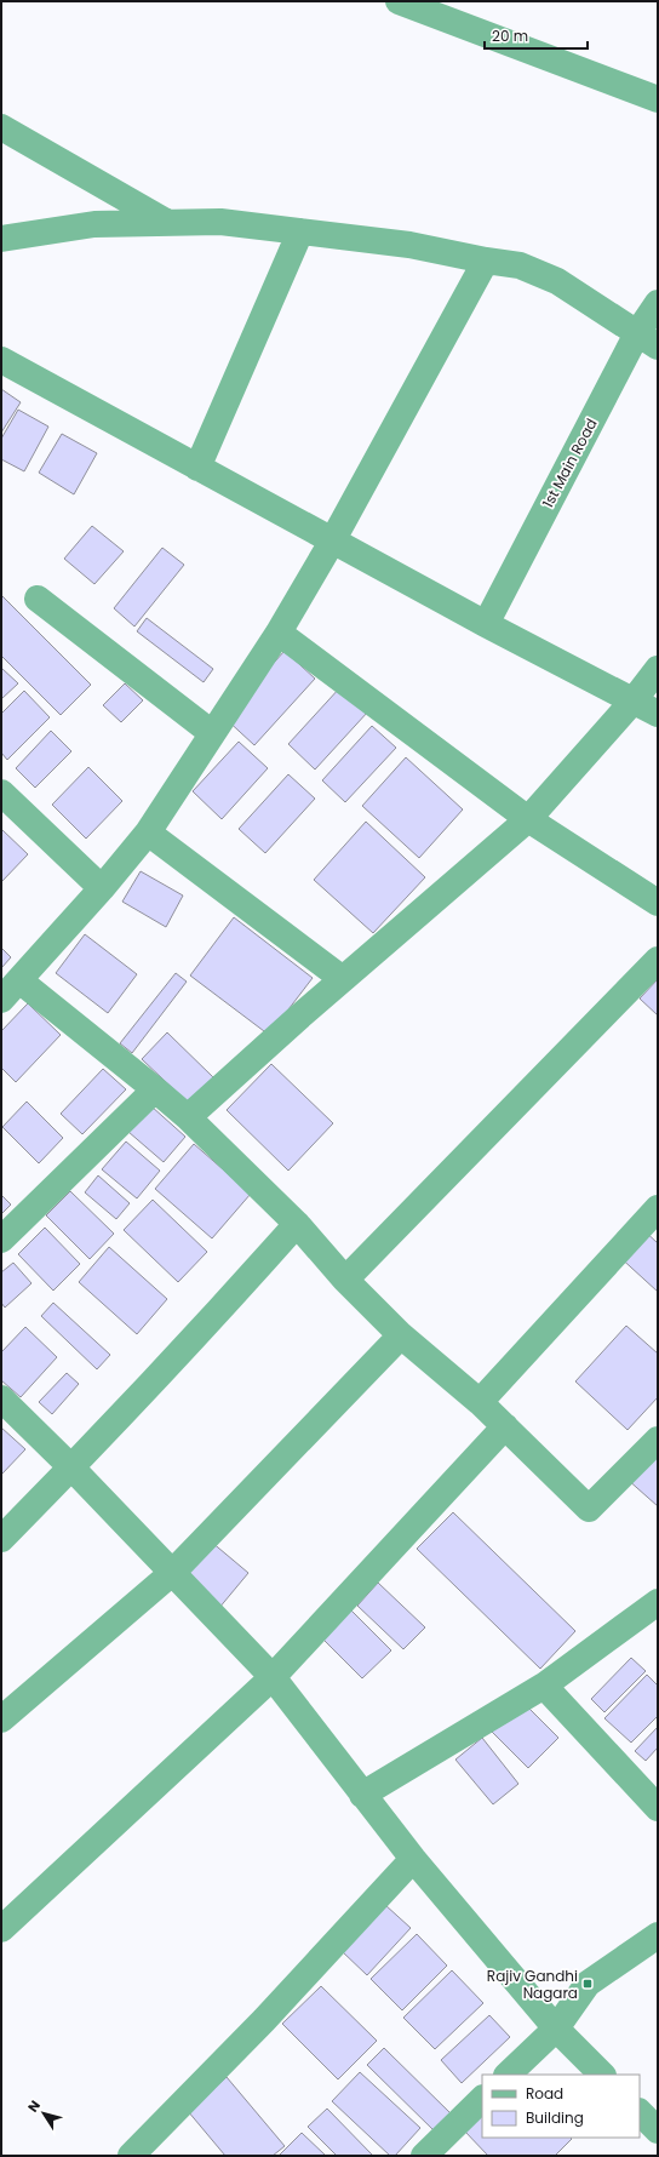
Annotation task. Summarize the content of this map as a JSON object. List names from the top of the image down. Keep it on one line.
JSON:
{"streets":{"street":["1st Main Road"]},"places":{"transit":["Rajiv Gandhi Nagara"]},"legend":["Road","Building"],"scale_bar":"20 m","north":"top left"}
